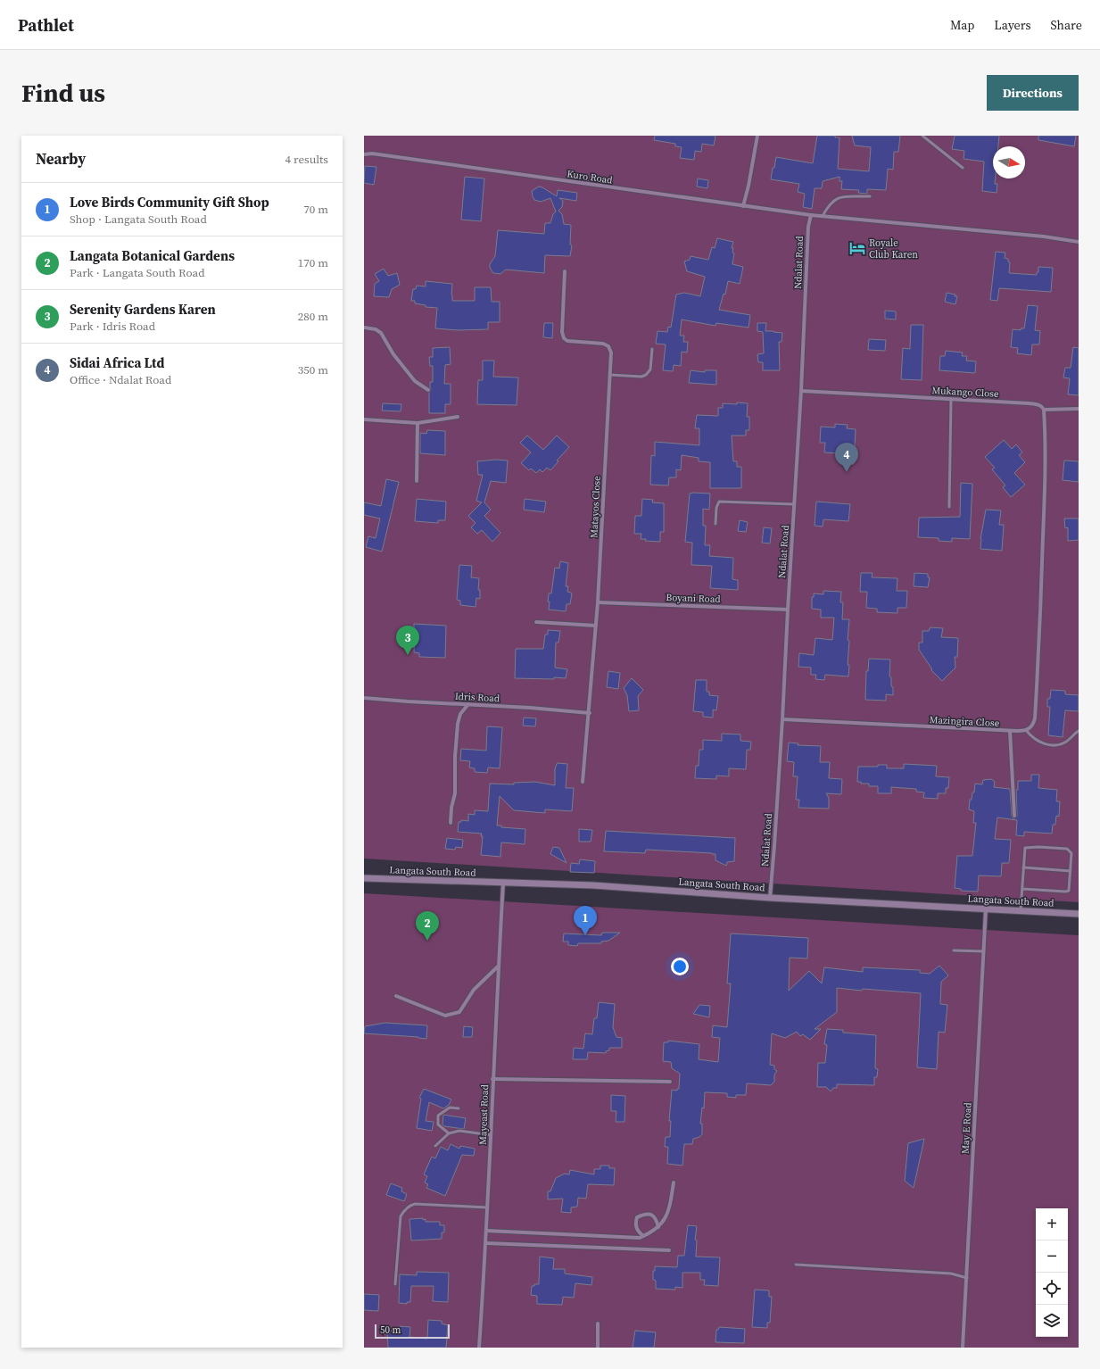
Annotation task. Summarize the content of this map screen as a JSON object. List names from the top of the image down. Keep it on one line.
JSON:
{"streets":{"street":["Kuro Road","Ndalat Road","Mukango Close","Matayos Close","Boyani Road","Idris Road","Mazingira Close","Langata South Road","Mayeast Road","May E Road"]},"crossings":[["Kuro Road","Ndalat Road"],["Ndalat Road","Mukango Close"],["Ndalat Road","Boyani Road"],["Ndalat Road","Mazingira Close"],["Ndalat Road","Langata South Road"],["Matayos Close","Boyani Road"],["Matayos Close","Idris Road"],["Langata South Road","Mayeast Road"],["Langata South Road","May E Road"]],"places":{"hotel":["Royale Club Karen"]},"scale_bar":"50 m","north":"right","page":{"header":"Pathlet","nav":["Map","Layers","Share"],"buttons":"Directions","title":"Find us","heading":["Nearby","4 results"],"list":[{"mark":"1","name":"Love Birds Community Gift Shop","note":"Shop · Langata South Road","value":"70 m"},{"mark":"2","name":"Langata Botanical Gardens","note":"Park · Langata South Road","value":"170 m"},{"mark":"3","name":"Serenity Gardens Karen","note":"Park · Idris Road","value":"280 m"},{"mark":"4","name":"Sidai Africa Ltd","note":"Office · Ndalat Road","value":"350 m"}],"pins":["4","3","1","2"],"map_buttons":["+","−"],"scale":"50 m"}}
